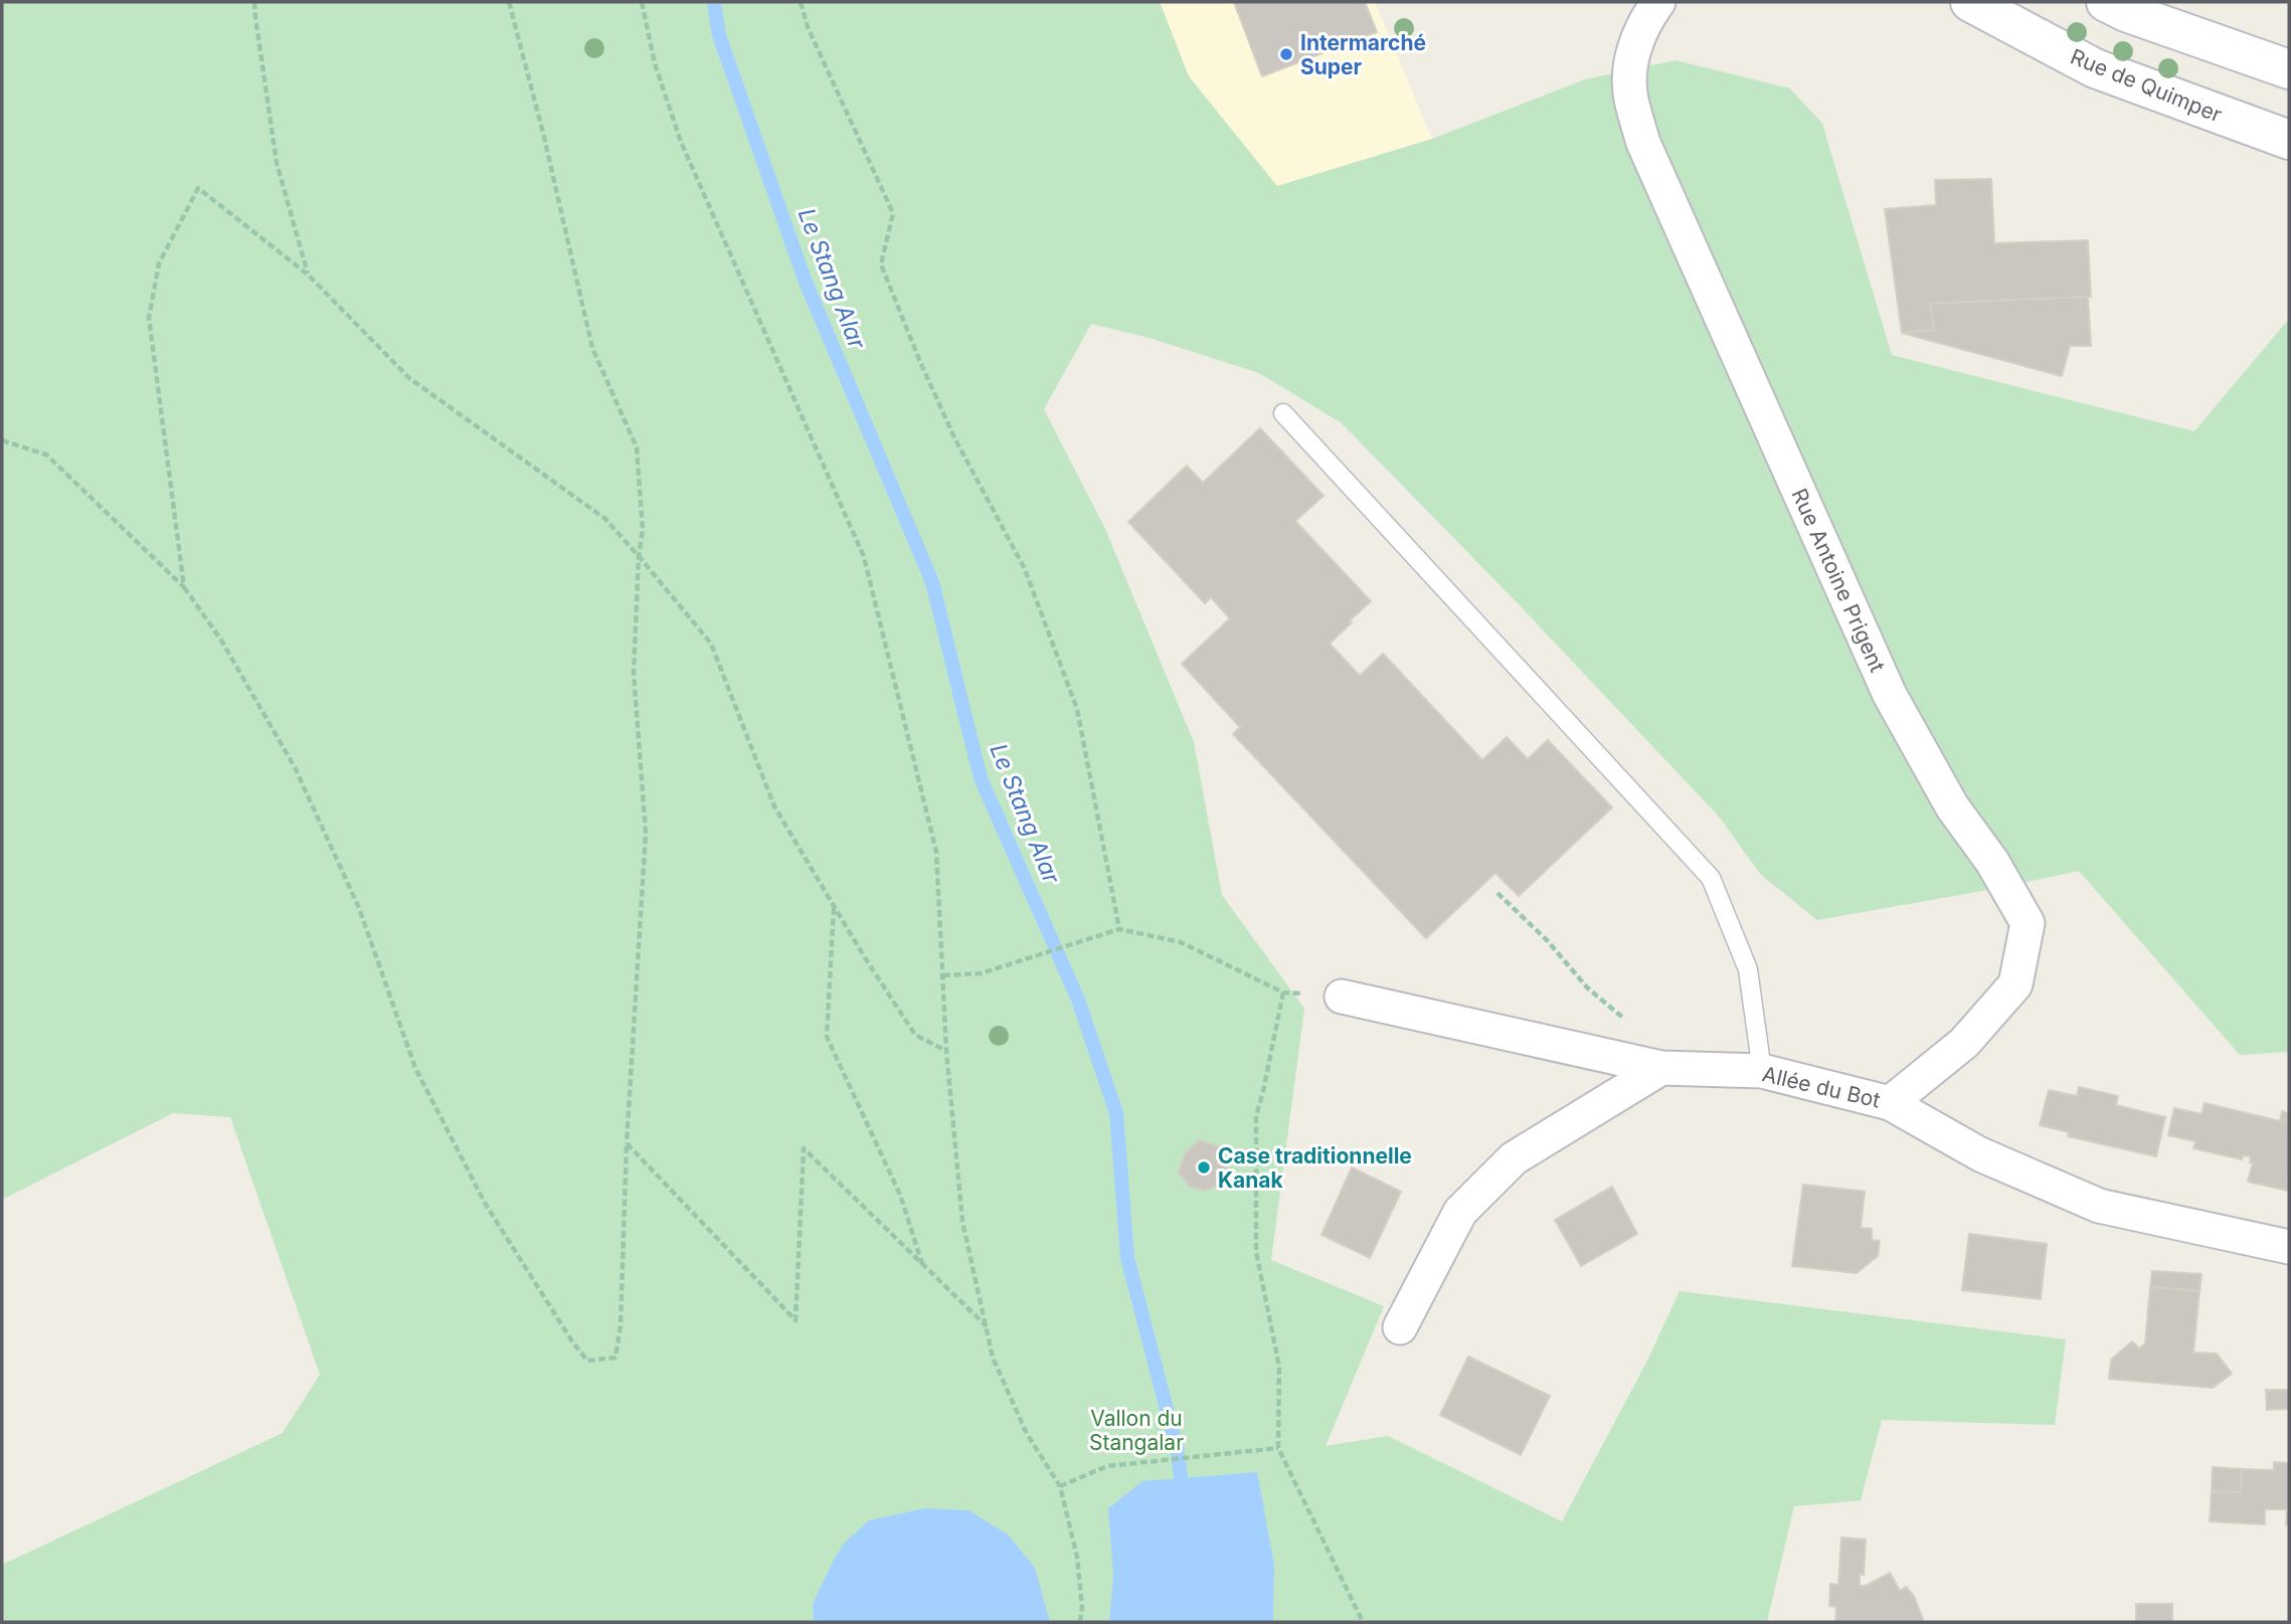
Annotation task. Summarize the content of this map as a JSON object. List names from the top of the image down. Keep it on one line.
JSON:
{"streets":{"main road":["Rue de Quimper"],"street":["Rue Antoine Prigent","Allée du Bot"]},"crossings":[["Rue Antoine Prigent","Allée du Bot"]],"water":["Le Stang Alar"],"parks":["Vallon du Stangalar"],"places":["Intermarché Super","Case traditionnelle Kanak"]}
